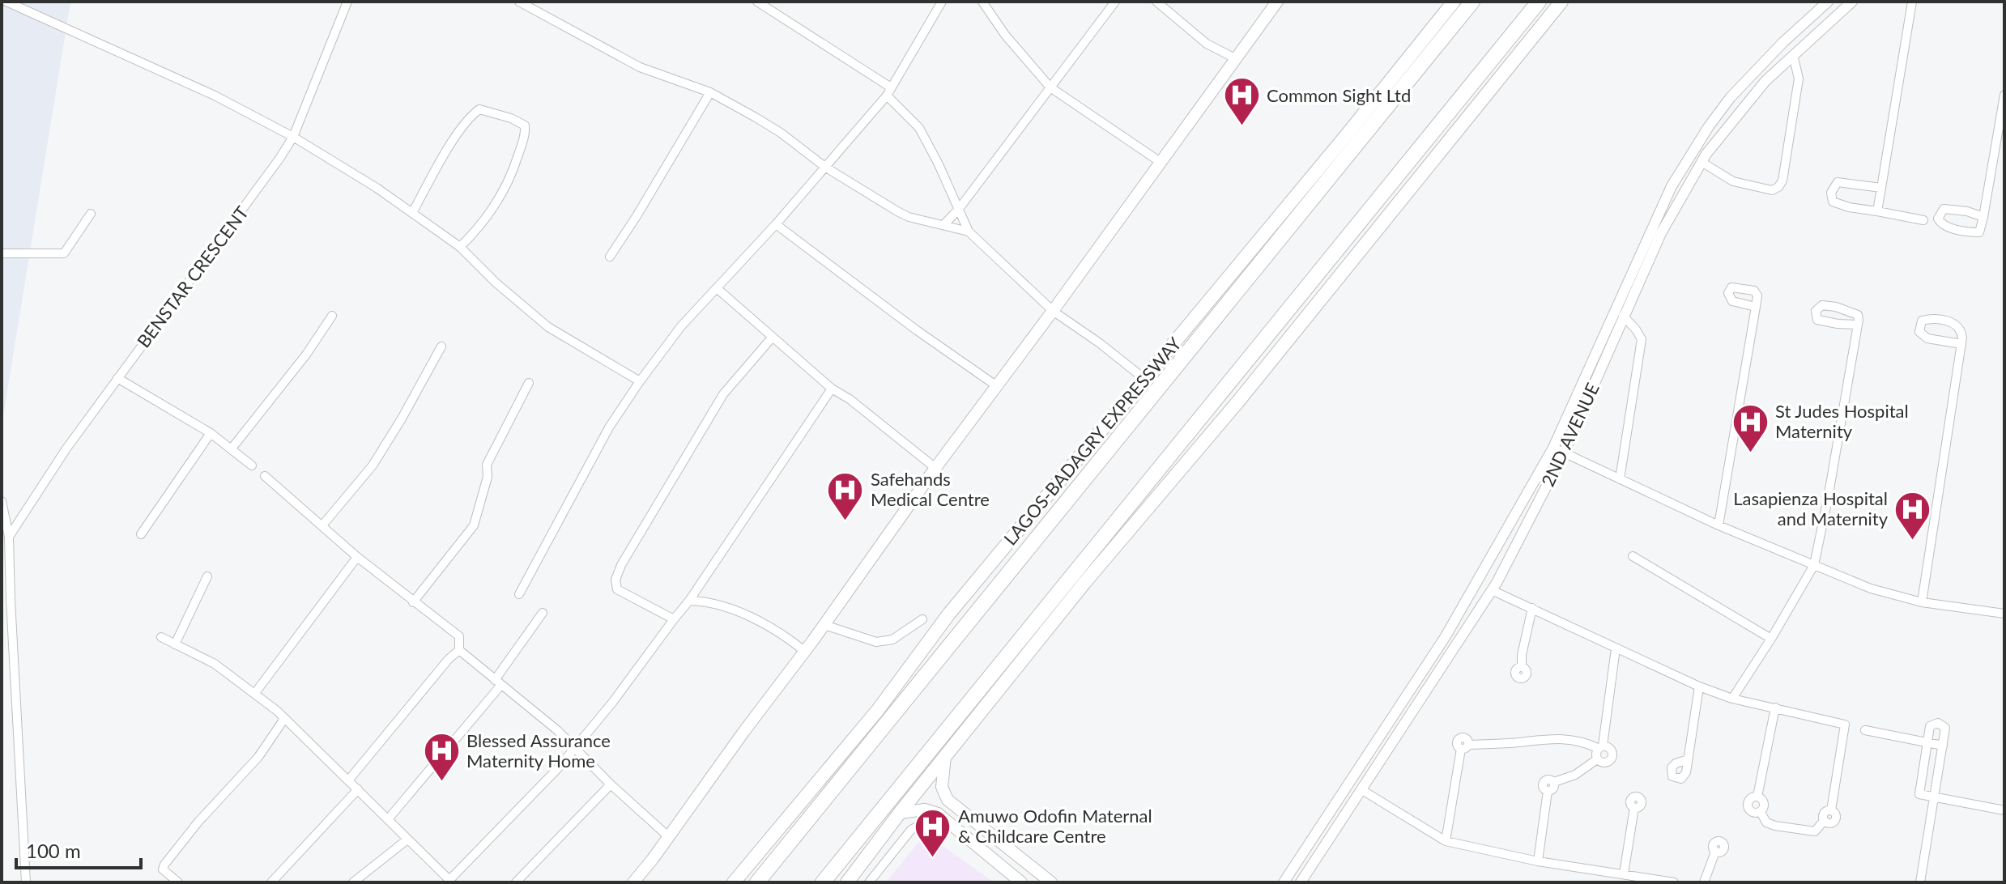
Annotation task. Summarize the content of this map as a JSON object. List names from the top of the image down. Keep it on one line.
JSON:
{"streets":{"highway":["LAGOS-BADAGRY EXPRESSWAY"],"street":["BENSTAR CRESCENT","2ND AVENUE"]},"places":{"hospital":["Common Sight Ltd","St Judes Hospital Maternity","Safehands Medical Centre","Lasapienza Hospital and Maternity","Blessed Assurance Maternity Home","Amuwo Odofin Maternal & Childcare Centre"]},"scale_bar":"100 m"}
